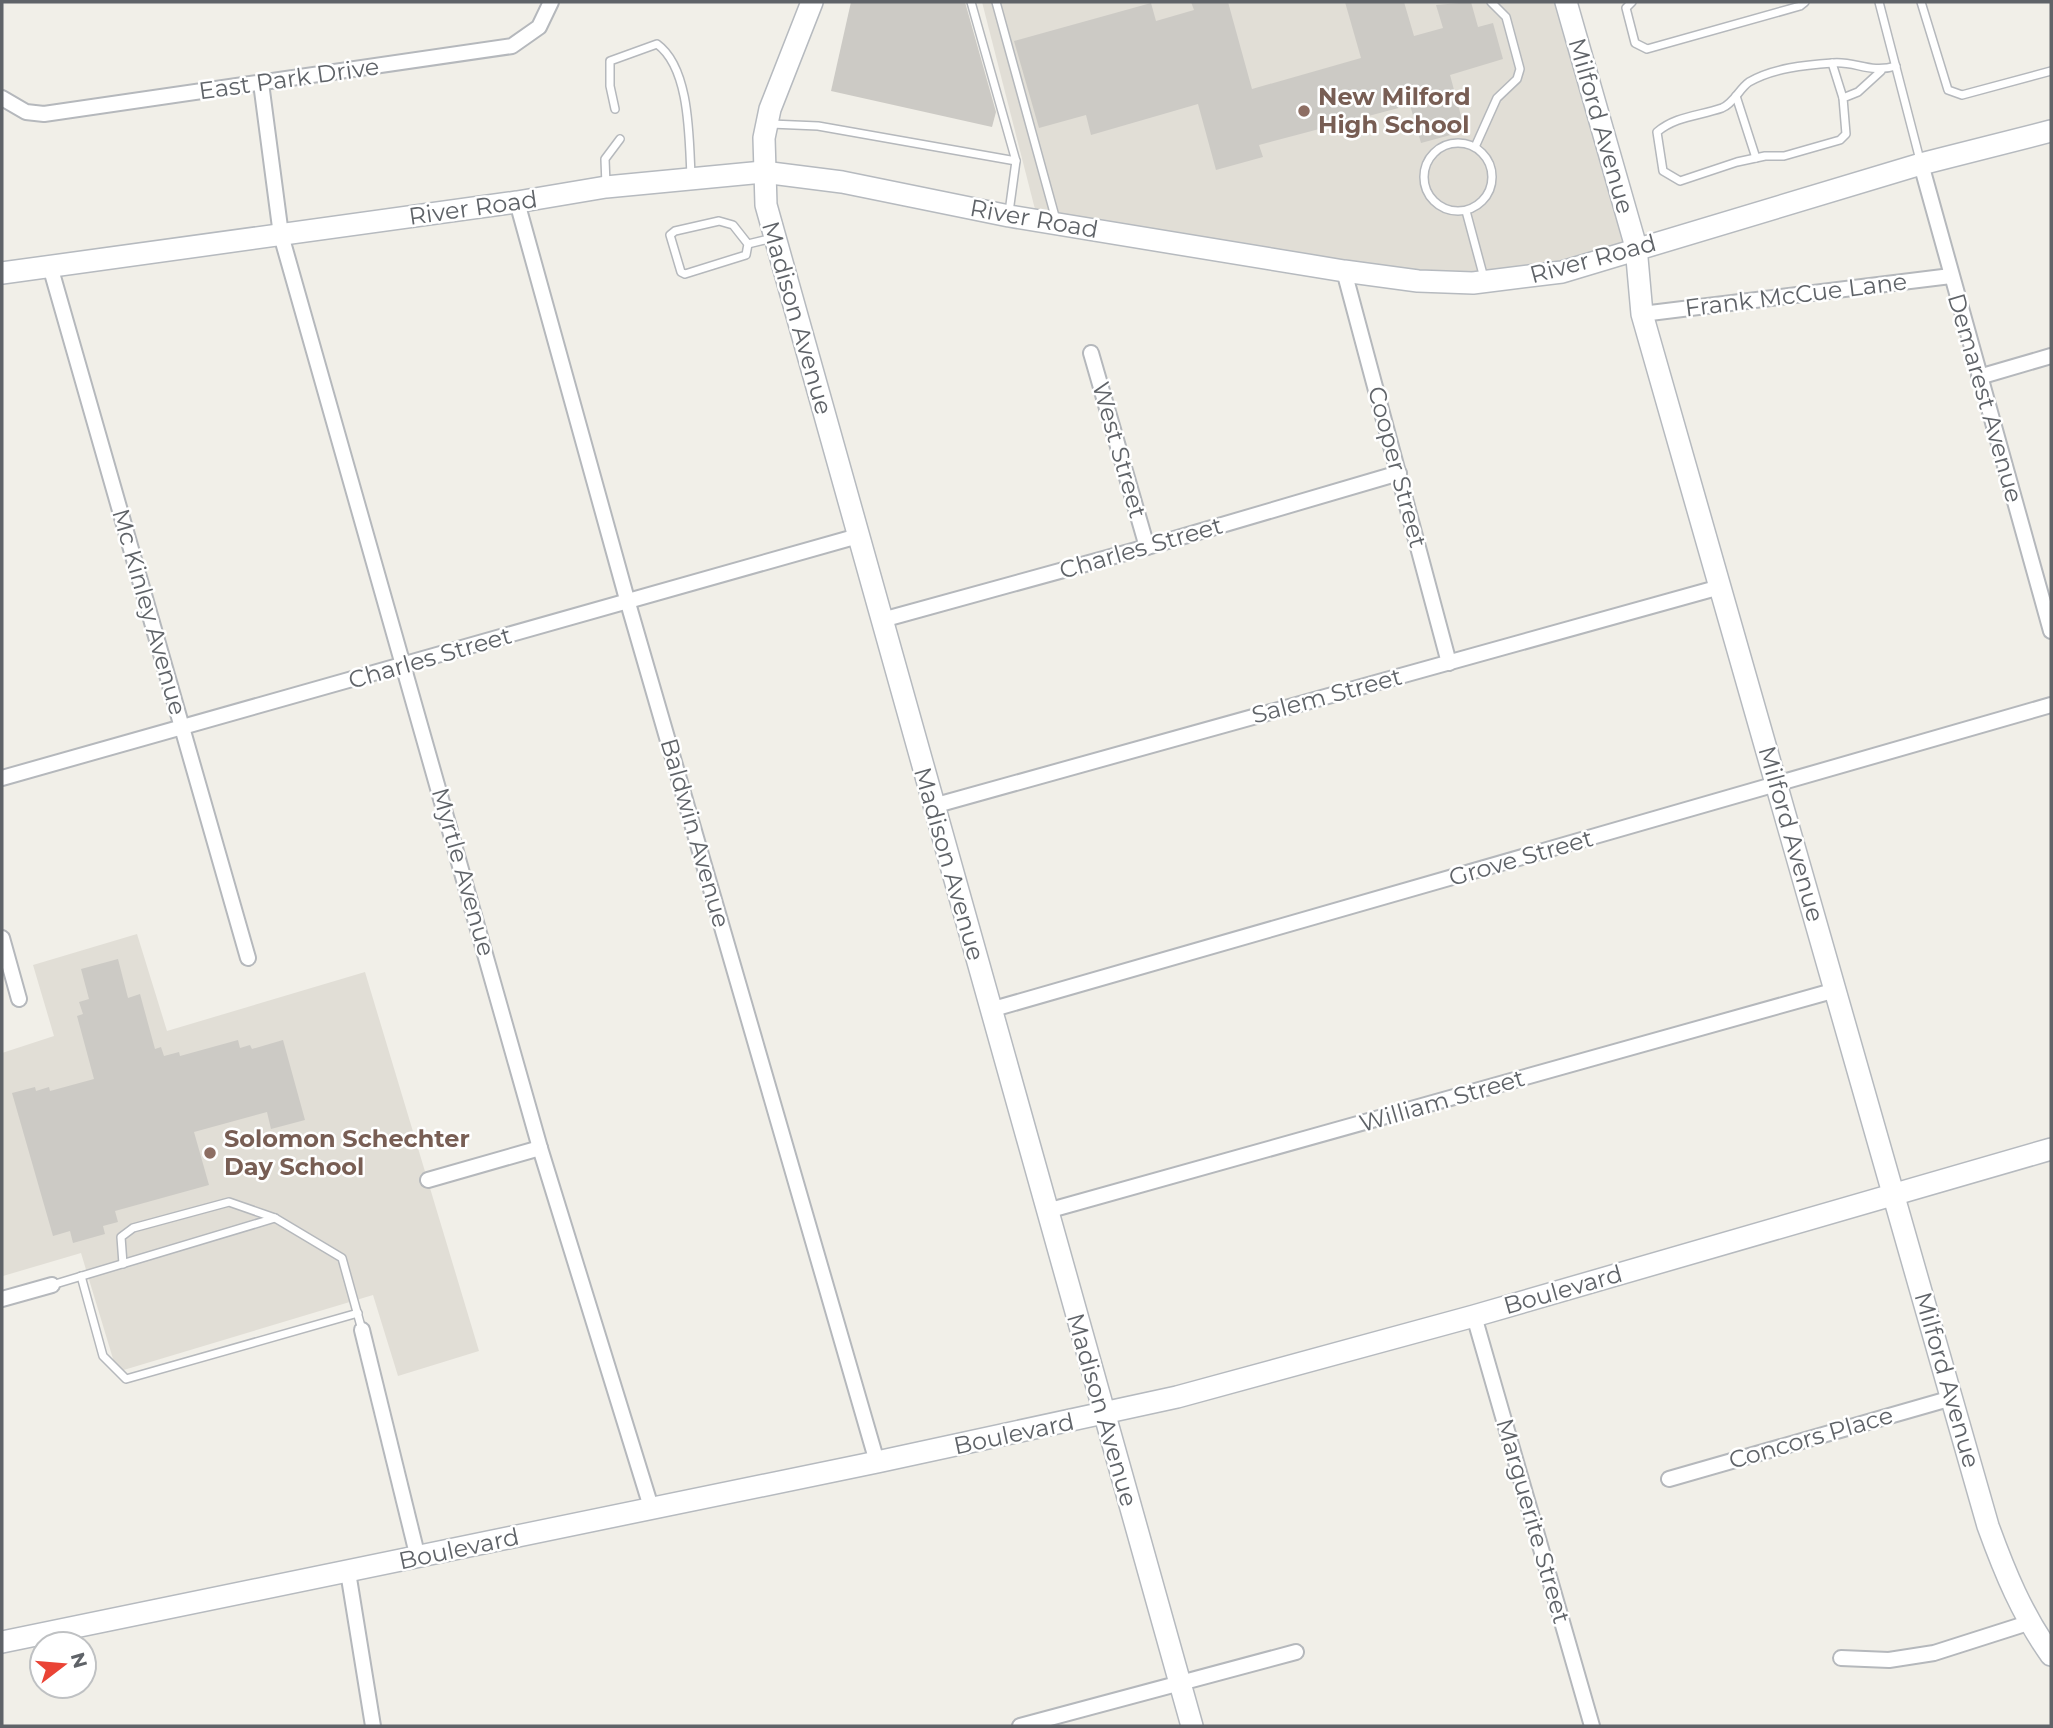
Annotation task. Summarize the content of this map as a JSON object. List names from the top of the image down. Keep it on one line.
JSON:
{"streets":{"street":["East Park Drive","Milford Avenue","River Road","Frank McCue Lane","Madison Avenue","Demarest Avenue","West Street","Cooper Street","Charles Street","Mc Kinley Avenue","Salem Street","Baldwin Avenue","Grove Street","Myrtle Avenue","William Street","Boulevard","Concors Place","Marguerite Street"]},"crossings":[["East Park Drive","Myrtle Avenue"],["Milford Avenue","River Road"],["Milford Avenue","Frank McCue Lane"],["Milford Avenue","Salem Street"],["Milford Avenue","Grove Street"],["Milford Avenue","William Street"],["Milford Avenue","Boulevard"],["Milford Avenue","Concors Place"],["River Road","Madison Avenue"],["River Road","Demarest Avenue"],["River Road","Cooper Street"],["River Road","Mc Kinley Avenue"],["River Road","Baldwin Avenue"],["River Road","Myrtle Avenue"],["Frank McCue Lane","Demarest Avenue"],["Madison Avenue","Charles Street"],["Madison Avenue","Salem Street"],["Madison Avenue","Grove Street"],["Madison Avenue","William Street"],["Madison Avenue","Boulevard"],["West Street","Charles Street"],["Cooper Street","Charles Street"],["Cooper Street","Salem Street"],["Charles Street","Mc Kinley Avenue"],["Charles Street","Baldwin Avenue"],["Charles Street","Myrtle Avenue"],["Baldwin Avenue","Boulevard"],["Myrtle Avenue","Boulevard"],["Boulevard","Marguerite Street"]],"places":["New Milford High School","Solomon Schechter Day School"],"north":"right"}
